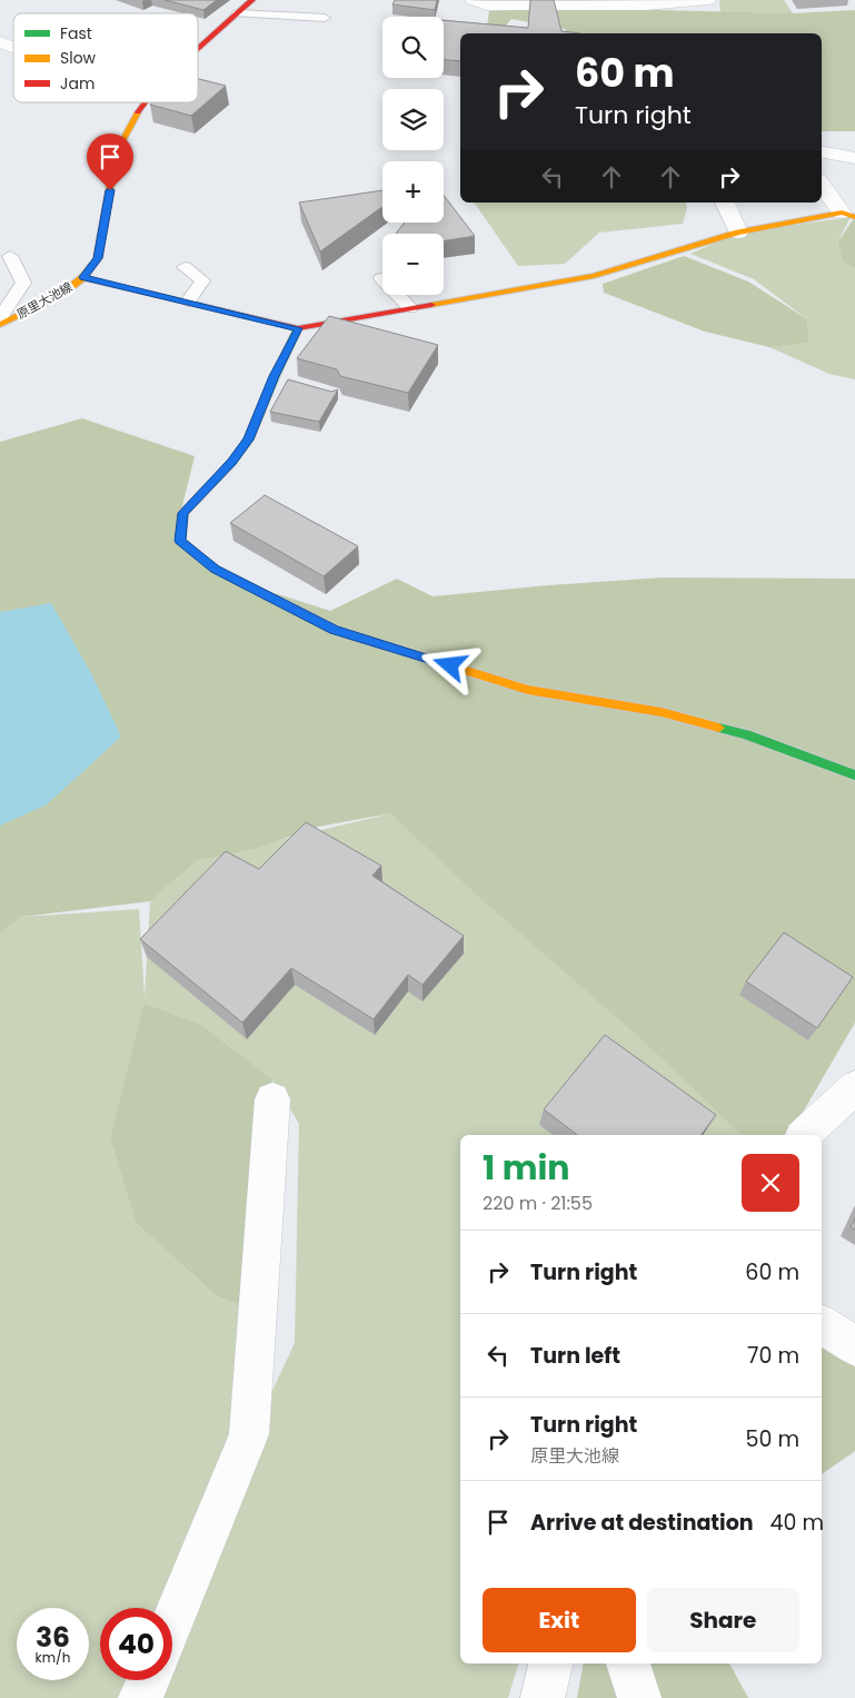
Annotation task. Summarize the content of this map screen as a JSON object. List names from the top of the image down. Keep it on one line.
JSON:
{"streets":{"street":["原里大池線"]},"legend":["Fast","Slow","Jam"],"page":{"map_buttons":["+","−"],"turn":["60 m","Turn right"],"heading":["1 min","220 m · 21:55"],"list":[{"name":"Turn right","value":"60 m"},{"name":"Turn left","value":"70 m"},{"name":"Turn right","note":"原里大池線","value":"50 m"},{"name":"Arrive at destination","value":"40 m"}],"buttons":["Exit","Share"],"speed":"36 km/h","limit":"40"}}
